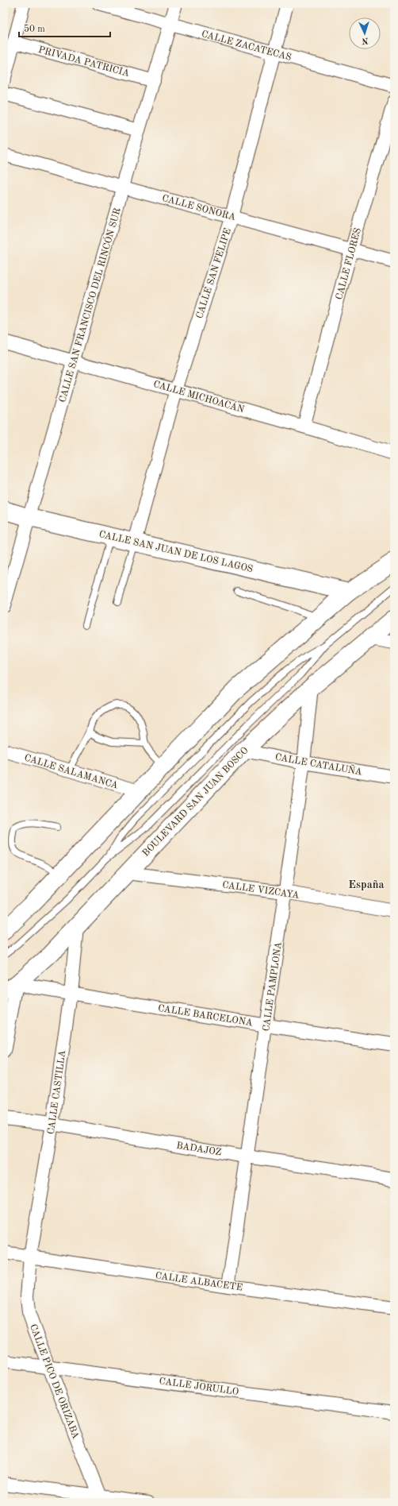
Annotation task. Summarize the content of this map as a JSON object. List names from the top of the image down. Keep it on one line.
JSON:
{"streets":{"street":["CALLE ZACATECAS","PRIVADA PATRICIA","CALLE SONORA","CALLE FLORES","CALLE SAN FELIPE","CALLE SAN FRANCISCO DEL RINCÓN SUR","CALLE MICHOACÁN","CALLE SAN JUAN DE LOS LAGOS","CALLE CATALUÑA","CALLE SALAMANCA","BOULEVARD SAN JUAN BOSCO","CALLE VIZCAYA","CALLE PAMPLONA","CALLE BARCELONA","CALLE CASTILLA","BADAJOZ","CALLE ALBACETE","CALLE PICO DE ORIZABA","CALLE JORULLO"]},"crossings":[["CALLE ZACATECAS","CALLE SAN FELIPE"],["CALLE ZACATECAS","CALLE SAN FRANCISCO DEL RINCÓN SUR"],["PRIVADA PATRICIA","CALLE SAN FRANCISCO DEL RINCÓN SUR"],["CALLE SONORA","CALLE FLORES"],["CALLE SONORA","CALLE SAN FELIPE"],["CALLE SONORA","CALLE SAN FRANCISCO DEL RINCÓN SUR"],["CALLE FLORES","CALLE MICHOACÁN"],["CALLE SAN FELIPE","CALLE MICHOACÁN"],["CALLE SAN FELIPE","CALLE SAN JUAN DE LOS LAGOS"],["CALLE SAN FRANCISCO DEL RINCÓN SUR","CALLE MICHOACÁN"],["CALLE SAN FRANCISCO DEL RINCÓN SUR","CALLE SAN JUAN DE LOS LAGOS"],["CALLE CATALUÑA","BOULEVARD SAN JUAN BOSCO"],["CALLE CATALUÑA","CALLE PAMPLONA"],["BOULEVARD SAN JUAN BOSCO","CALLE VIZCAYA"],["BOULEVARD SAN JUAN BOSCO","CALLE PAMPLONA"],["BOULEVARD SAN JUAN BOSCO","CALLE BARCELONA"],["BOULEVARD SAN JUAN BOSCO","CALLE CASTILLA"],["CALLE VIZCAYA","CALLE PAMPLONA"],["CALLE PAMPLONA","CALLE BARCELONA"],["CALLE PAMPLONA","BADAJOZ"],["CALLE PAMPLONA","CALLE ALBACETE"],["CALLE BARCELONA","CALLE CASTILLA"],["CALLE CASTILLA","BADAJOZ"],["CALLE CASTILLA","CALLE ALBACETE"],["CALLE CASTILLA","CALLE PICO DE ORIZABA"],["CALLE ALBACETE","CALLE PICO DE ORIZABA"],["CALLE PICO DE ORIZABA","CALLE JORULLO"]],"districts":["España"],"scale_bar":"50 m","north":"bottom"}
